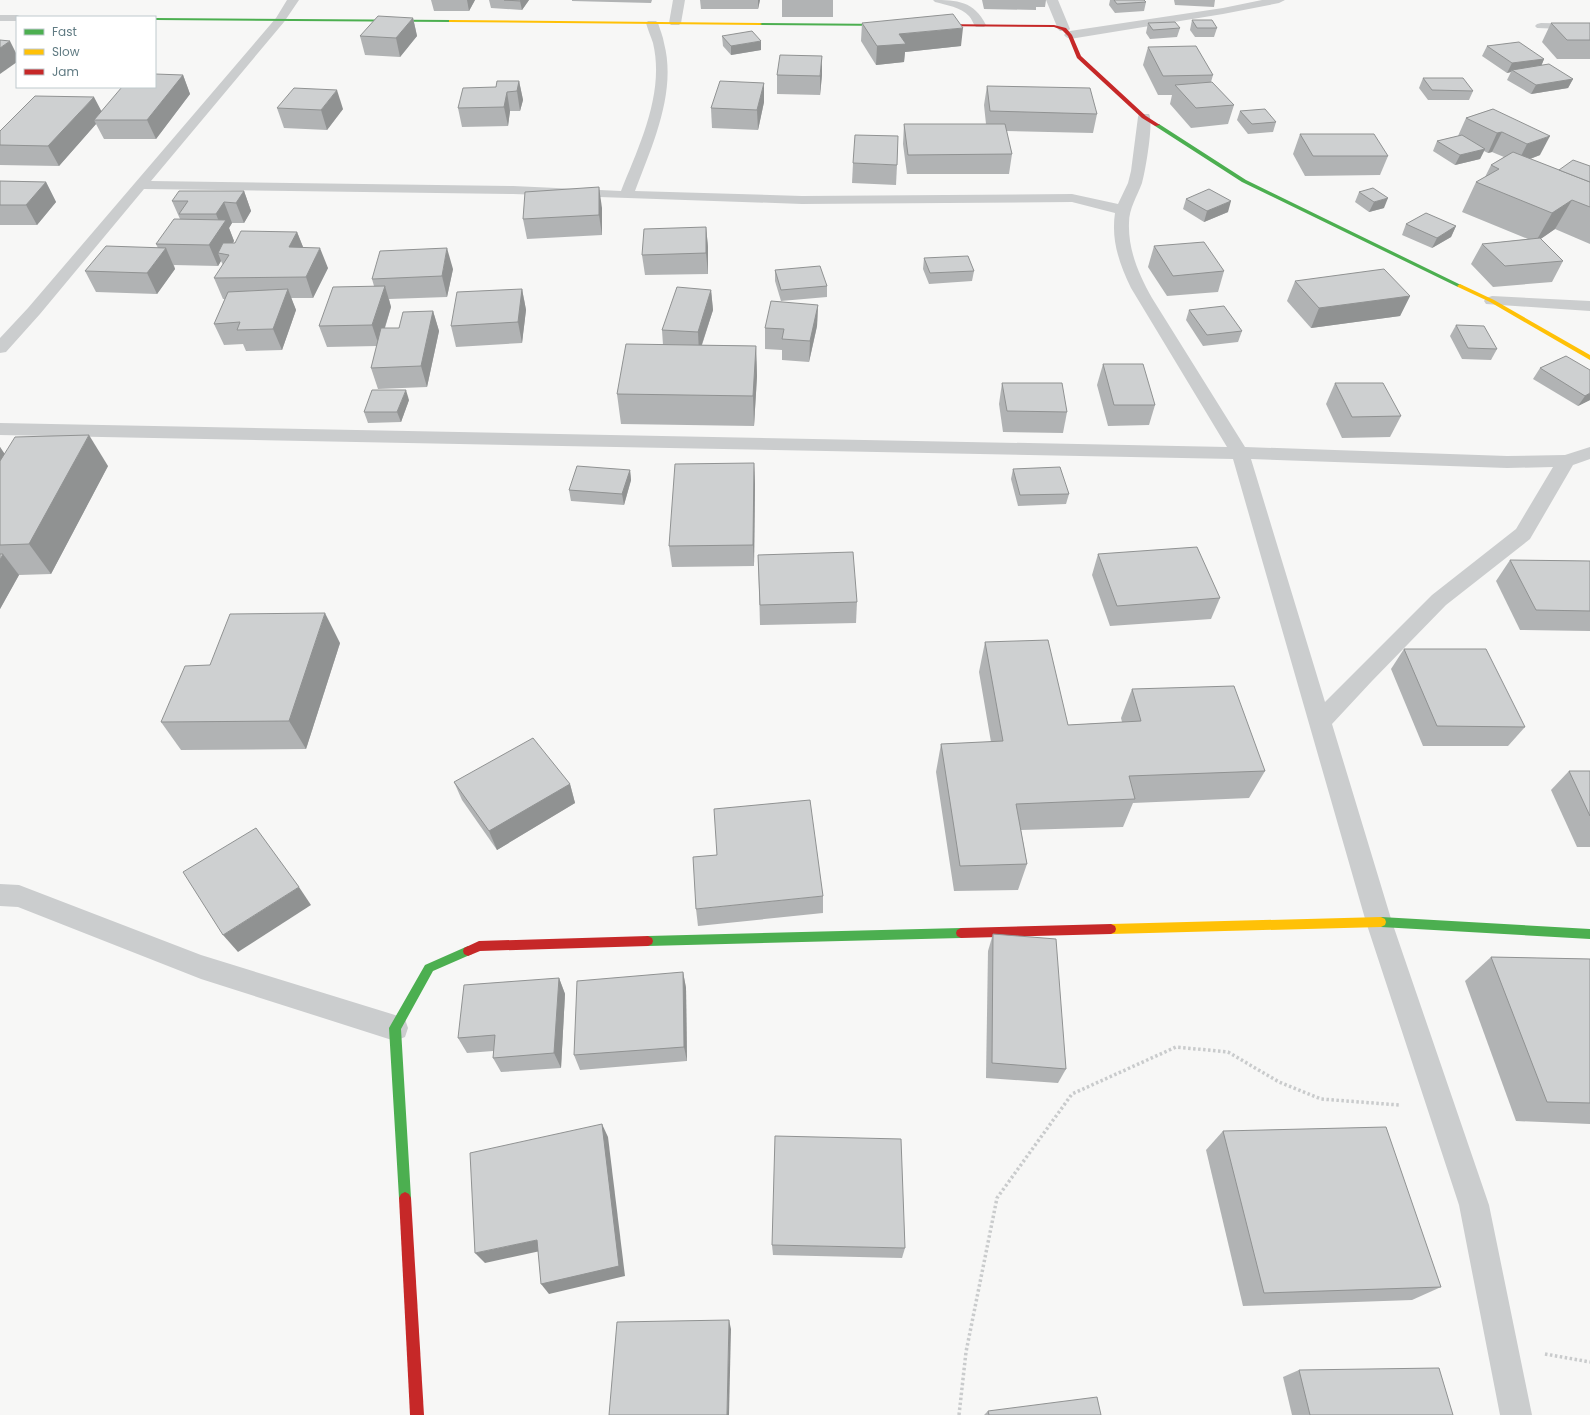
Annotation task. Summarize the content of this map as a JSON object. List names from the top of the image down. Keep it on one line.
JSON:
{"legend":["Fast","Slow","Jam"]}
